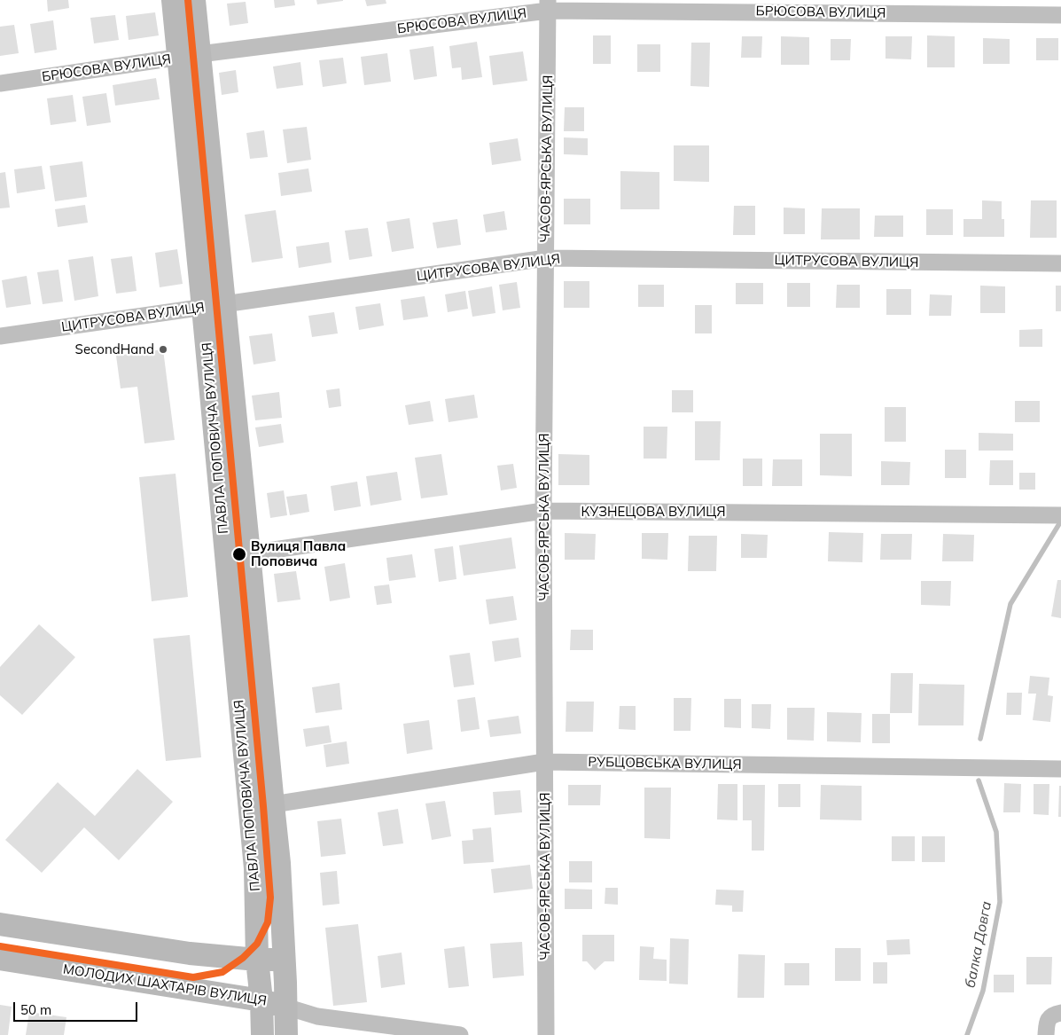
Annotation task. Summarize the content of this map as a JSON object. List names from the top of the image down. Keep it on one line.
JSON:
{"streets":{"main road":["ПАВЛА ПОПОВИЧА ВУЛИЦЯ","МОЛОДИХ ШАХТАРІВ ВУЛИЦЯ"],"street":["БРЮСОВА ВУЛИЦЯ","ЧАСОВ-ЯРСЬКА ВУЛИЦЯ","ЦИТРУСОВА ВУЛИЦЯ","КУЗНЕЦОВА ВУЛИЦЯ","РУБЦОВСЬКА ВУЛИЦЯ"]},"crossings":[["БРЮСОВА ВУЛИЦЯ","ЧАСОВ-ЯРСЬКА ВУЛИЦЯ"],["БРЮСОВА ВУЛИЦЯ","ПАВЛА ПОПОВИЧА ВУЛИЦЯ"],["ЧАСОВ-ЯРСЬКА ВУЛИЦЯ","ЦИТРУСОВА ВУЛИЦЯ"],["ЧАСОВ-ЯРСЬКА ВУЛИЦЯ","КУЗНЕЦОВА ВУЛИЦЯ"],["ЧАСОВ-ЯРСЬКА ВУЛИЦЯ","РУБЦОВСЬКА ВУЛИЦЯ"],["ЦИТРУСОВА ВУЛИЦЯ","ПАВЛА ПОПОВИЧА ВУЛИЦЯ"],["ПАВЛА ПОПОВИЧА ВУЛИЦЯ","КУЗНЕЦОВА ВУЛИЦЯ"],["ПАВЛА ПОПОВИЧА ВУЛИЦЯ","РУБЦОВСЬКА ВУЛИЦЯ"],["ПАВЛА ПОПОВИЧА ВУЛИЦЯ","МОЛОДИХ ШАХТАРІВ ВУЛИЦЯ"]],"water":["балка Довга"],"places":["SecondHand","Вулиця Павла Поповича"],"scale_bar":"50 m"}
